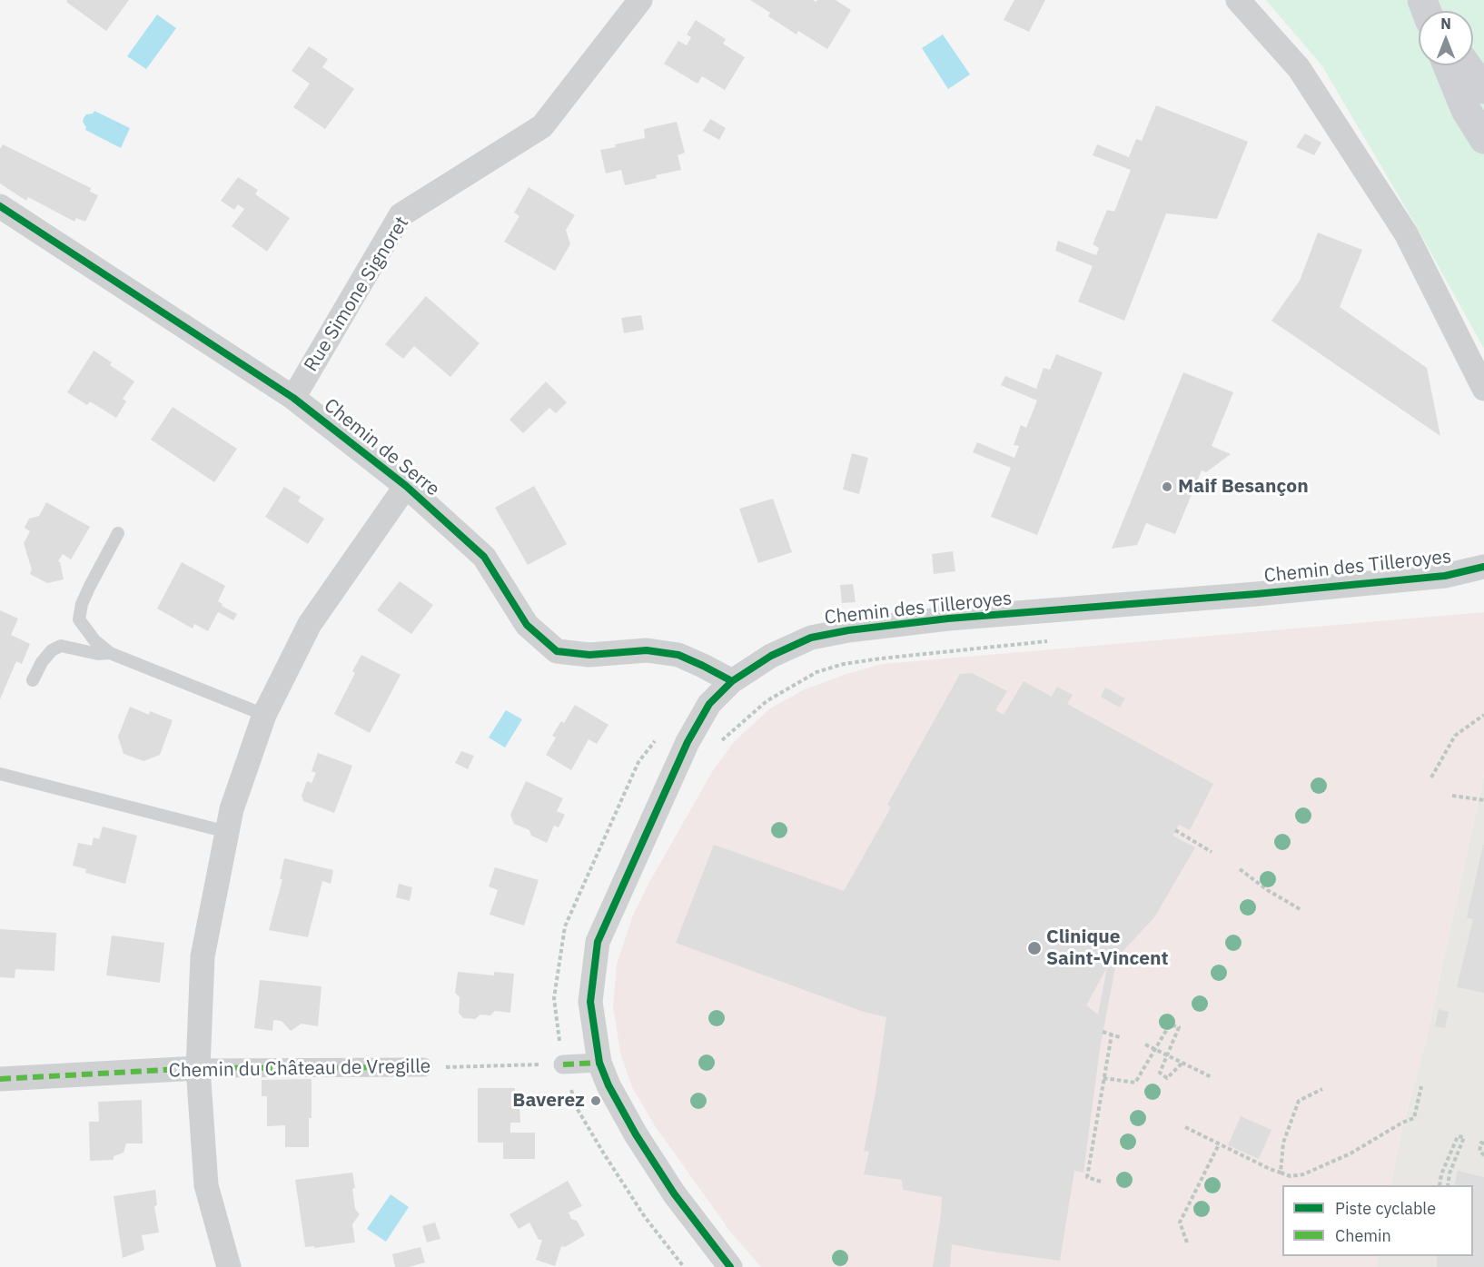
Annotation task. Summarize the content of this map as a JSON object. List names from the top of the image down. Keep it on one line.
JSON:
{"streets":{"street":["Rue Simone Signoret","Chemin de Serre","Chemin des Tilleroyes","Chemin du Château de Vregille"]},"crossings":[["Rue Simone Signoret","Chemin de Serre"],["Chemin de Serre","Chemin des Tilleroyes"]],"places":["Maif Besançon","Clinique Saint-Vincent","Baverez"],"legend":["Piste cyclable","Chemin"],"north":"top"}
